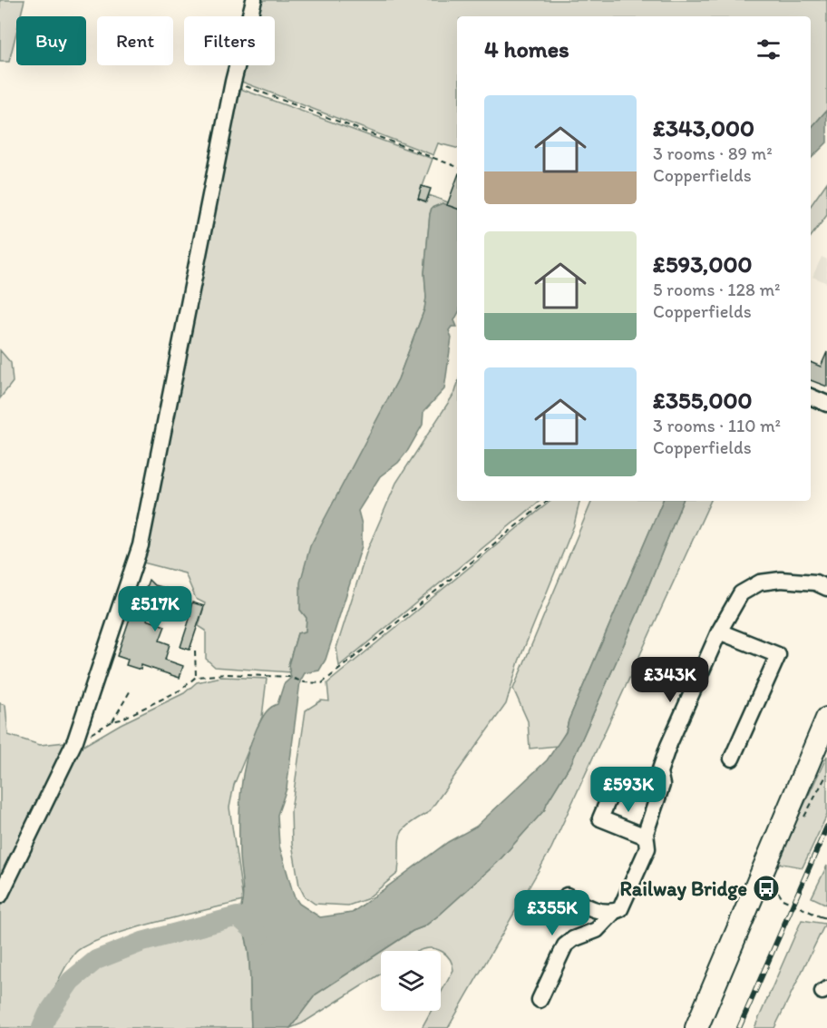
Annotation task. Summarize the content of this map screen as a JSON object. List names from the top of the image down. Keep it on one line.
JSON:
{"places":{"bus stop":["Railway Bridge"]},"page":{"chip":["Buy","Rent","Filters"],"heading":"4 homes","list":[{"name":"£343,000","note":"3 rooms · 89 m² · Copperfields"},{"name":"£593,000","note":"5 rooms · 128 m² · Copperfields"},{"name":"£355,000","note":"3 rooms · 110 m² · Copperfields"}],"price":["£517K","£343K","£593K","£355K"]}}
